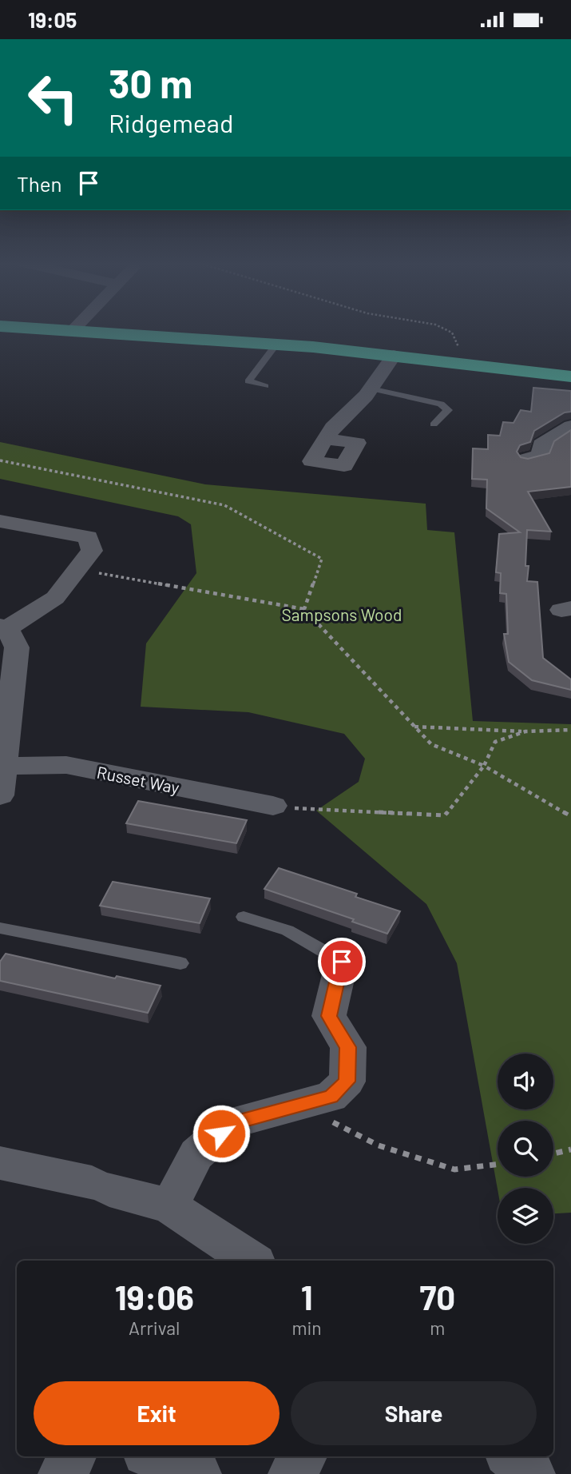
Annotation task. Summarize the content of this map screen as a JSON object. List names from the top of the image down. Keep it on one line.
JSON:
{"streets":{"street":["Russet Way"]},"parks":["Sampsons Wood"],"page":{"status":"19:05","turn":["30 m","Ridgemead"],"then":"Then","eta":["19:06","Arrival","1","min","70","m"],"buttons":["Exit","Share"]}}
